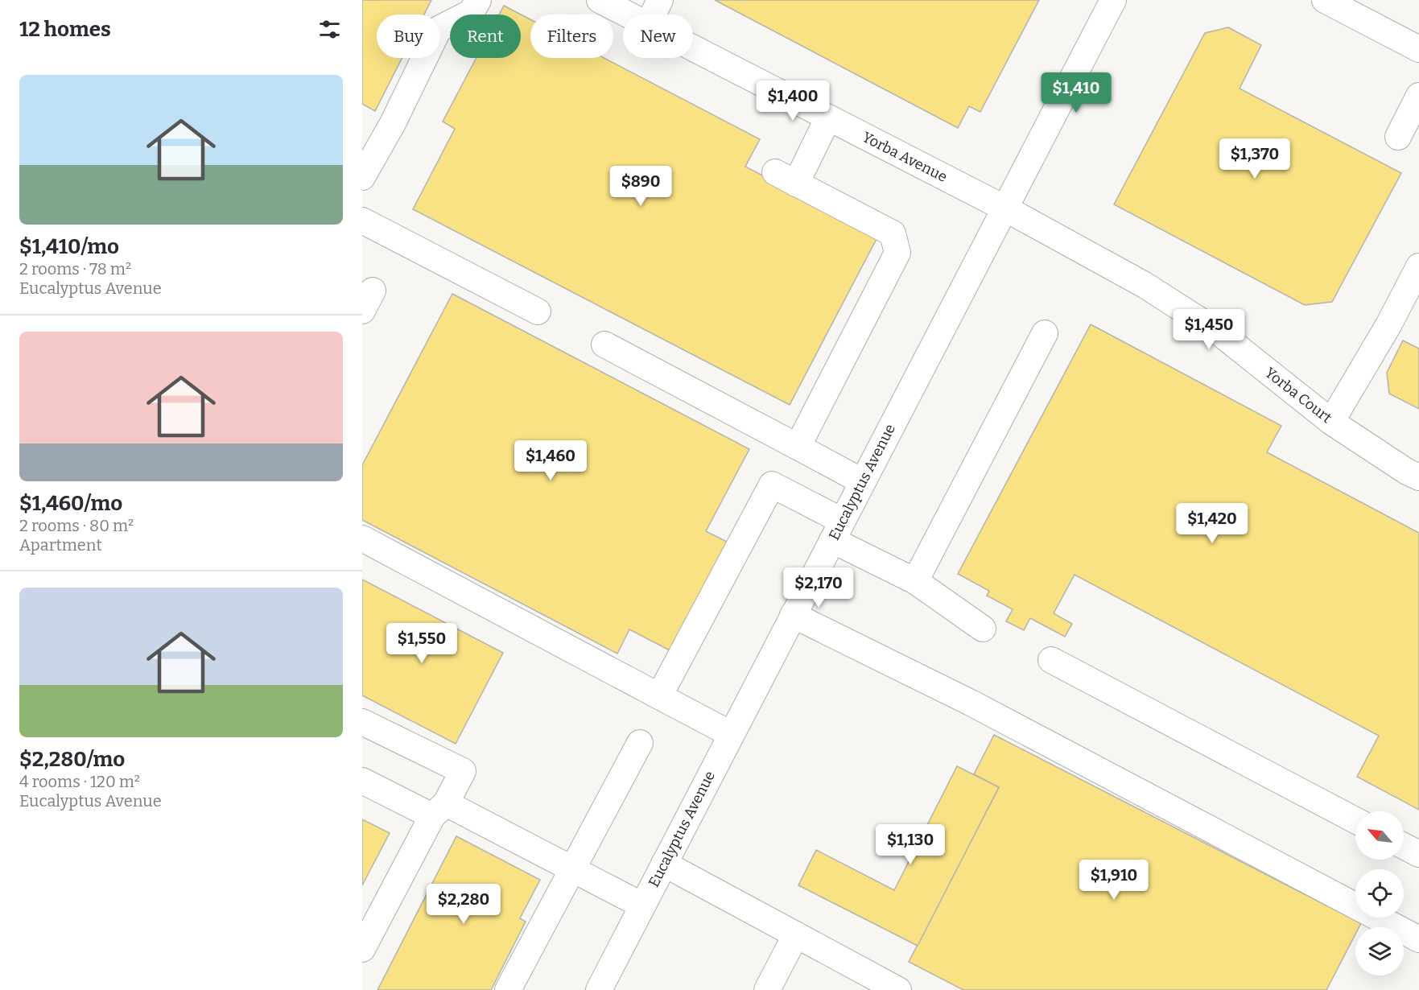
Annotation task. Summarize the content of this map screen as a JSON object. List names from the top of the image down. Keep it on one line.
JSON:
{"streets":{"street":["Yorba Avenue","Yorba Court","Eucalyptus Avenue"]},"crossings":[["Yorba Avenue","Yorba Court"],["Yorba Avenue","Eucalyptus Avenue"],["Yorba Court","Eucalyptus Avenue"]],"north":"top left","page":{"heading":"12 homes","chip":["Buy","Rent","Filters","New"],"list":[{"name":"$1,410/mo","note":"2 rooms · 78 m² · Eucalyptus Avenue"},{"name":"$1,460/mo","note":"2 rooms · 80 m² · Apartment"},{"name":"$2,280/mo","note":"4 rooms · 120 m² · Eucalyptus Avenue"}],"price":["$1,410","$1,400","$1,370","$890","$1,450","$1,460","$1,420","$2,170","$1,550","$1,130","$1,910","$2,280"]}}
